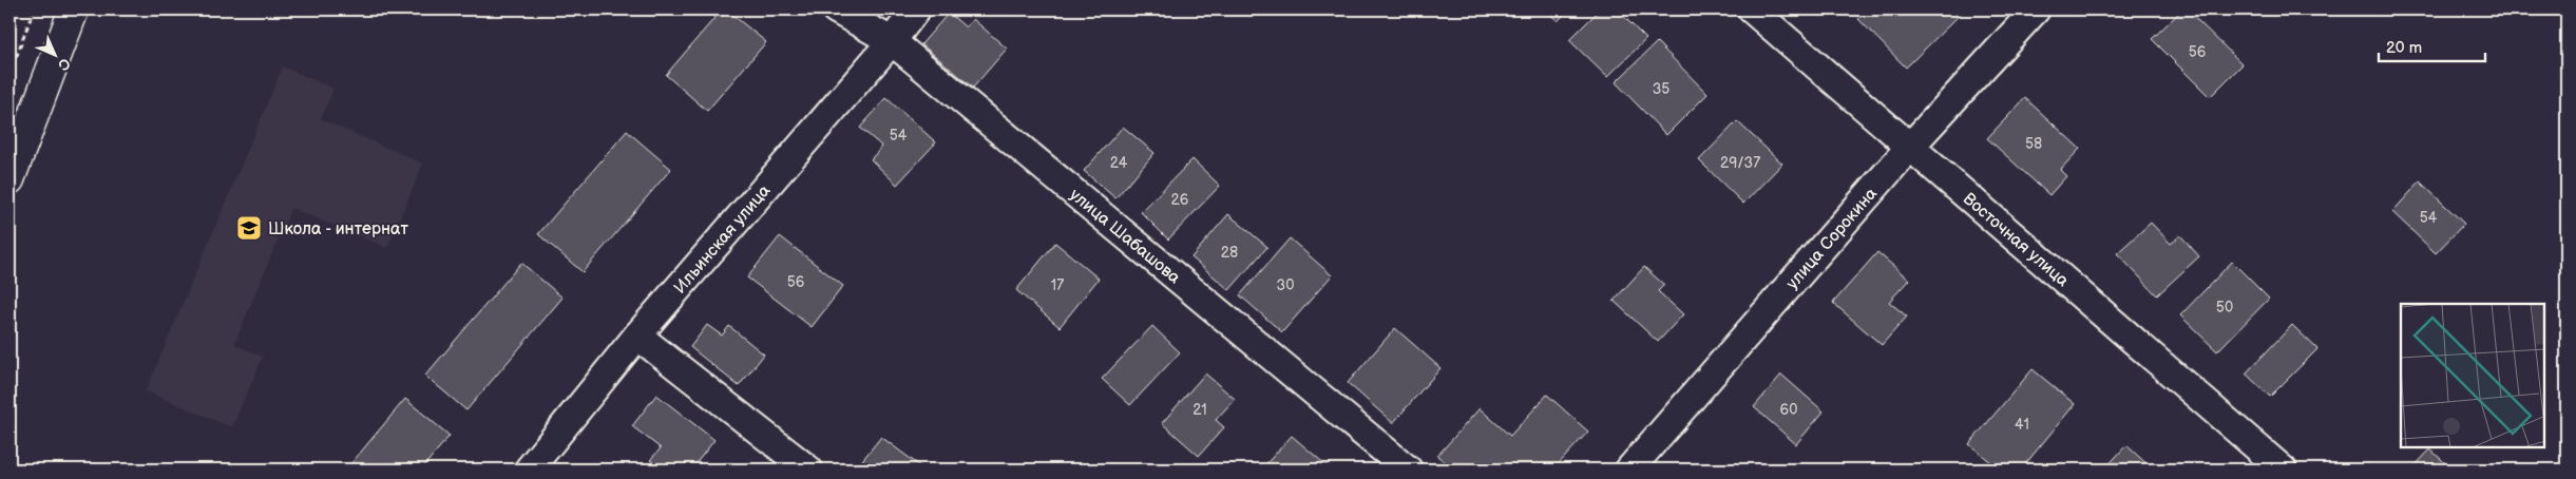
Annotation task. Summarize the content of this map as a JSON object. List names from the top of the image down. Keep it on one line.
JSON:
{"streets":{"street":["улица Шабашова","улица Сорокина","Ильинская улица","Восточная улица"]},"crossings":[["улица Шабашова","Ильинская улица"],["улица Сорокина","Восточная улица"]],"places":{"school or university":["Школа - интернат"]},"house_numbers":["56","35","54","58","24","29/37","26","54","28","56","17","30","50","21","60","41"],"scale_bar":"20 m","north":"bottom right"}
